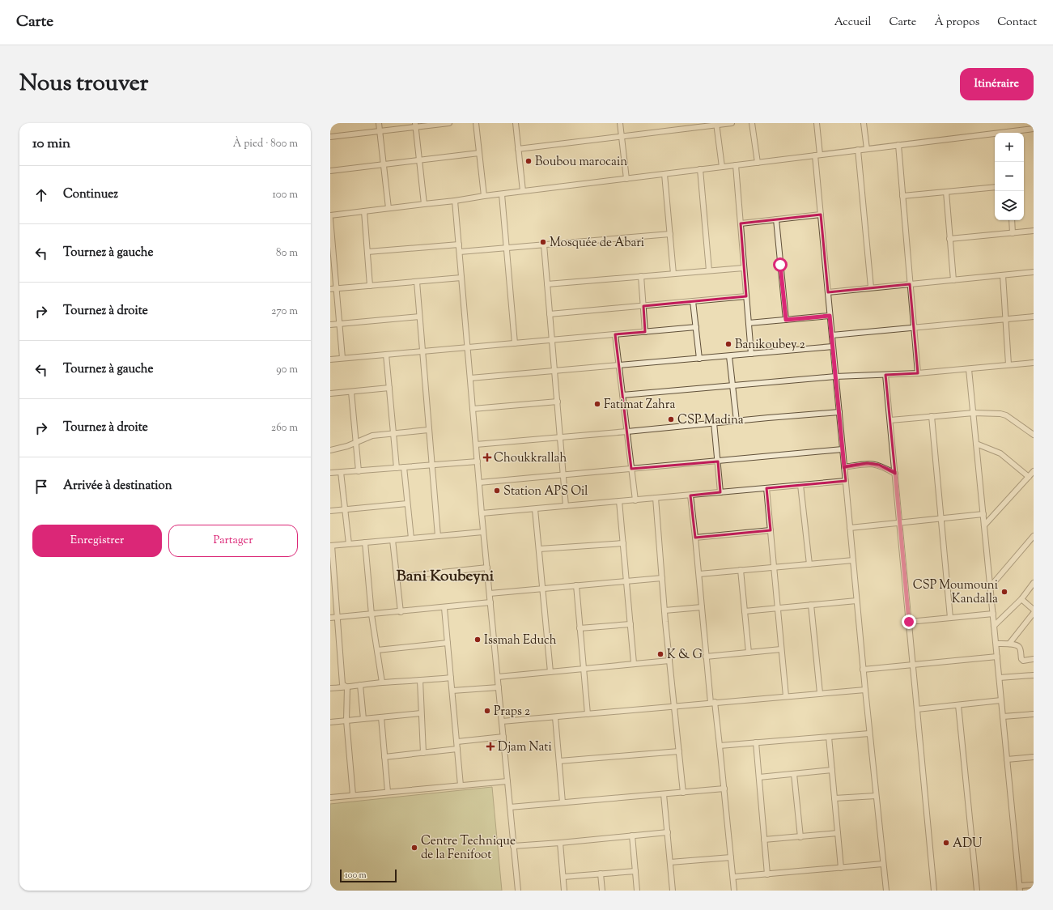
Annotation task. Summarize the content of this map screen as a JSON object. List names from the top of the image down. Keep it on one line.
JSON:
{"districts":["Bani Koubeyni"],"places":{"other":["Boubou marocain","Mosquée de Abari","Banikoubey 2","Fatimat Zahra","CSP Madina","Station APS Oil","CSP Moumouni Kandalla","Issmah Educh","K & G","Praps 2","ADU","Centre Technique de la Fenifoot"],"health":["Choukkrallah","Djam Nati"]},"scale_bar":"100 m","page":{"header":"Carte","nav":["Accueil","Carte","À propos","Contact"],"title":"Nous trouver","buttons":["Itinéraire",["Enregistrer","Partager"]],"heading":["10 min","À pied · 800 m"],"map_buttons":["+","−"],"list":[["Continuez","100 m"],["Tournez à gauche","80 m"],["Tournez à droite","270 m"],["Tournez à gauche","90 m"],["Tournez à droite","260 m"],"Arrivée à destination"],"scale":"100 m"}}
